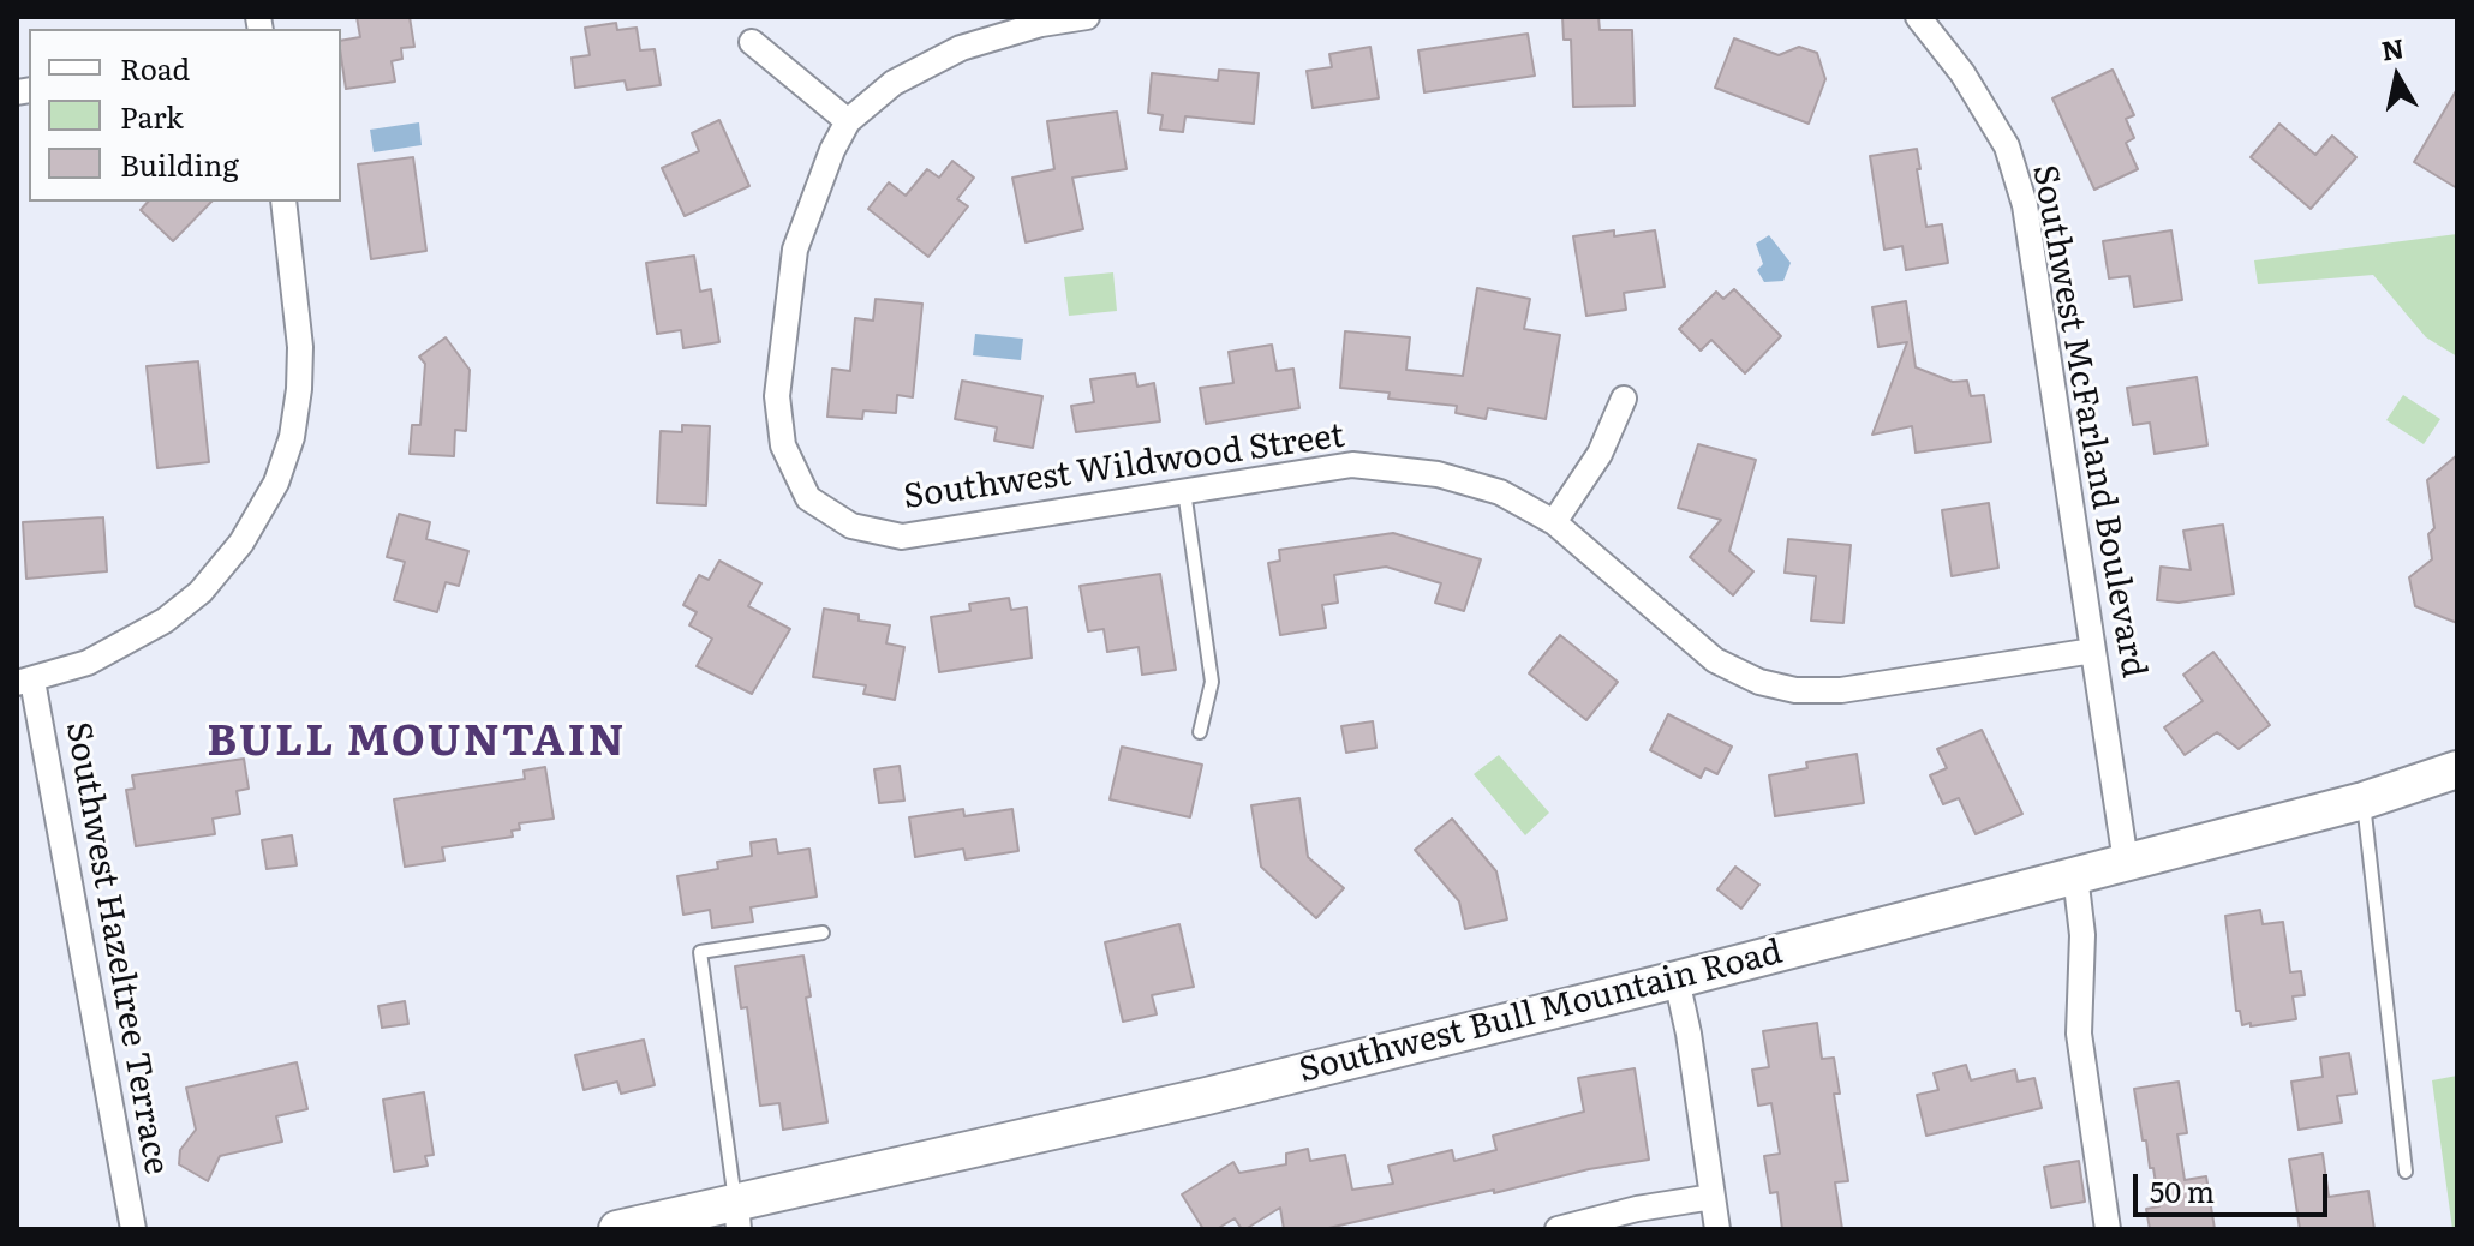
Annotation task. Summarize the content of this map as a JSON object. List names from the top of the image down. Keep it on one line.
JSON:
{"streets":{"main road":["Southwest Bull Mountain Road"],"street":["Southwest McFarland Boulevard","Southwest Wildwood Street","Southwest Hazeltree Terrace"]},"crossings":[["Southwest McFarland Boulevard","Southwest Wildwood Street"],["Southwest McFarland Boulevard","Southwest Bull Mountain Road"]],"districts":["BULL MOUNTAIN"],"legend":["Road","Park","Building"],"scale_bar":"50 m","north":"top"}
